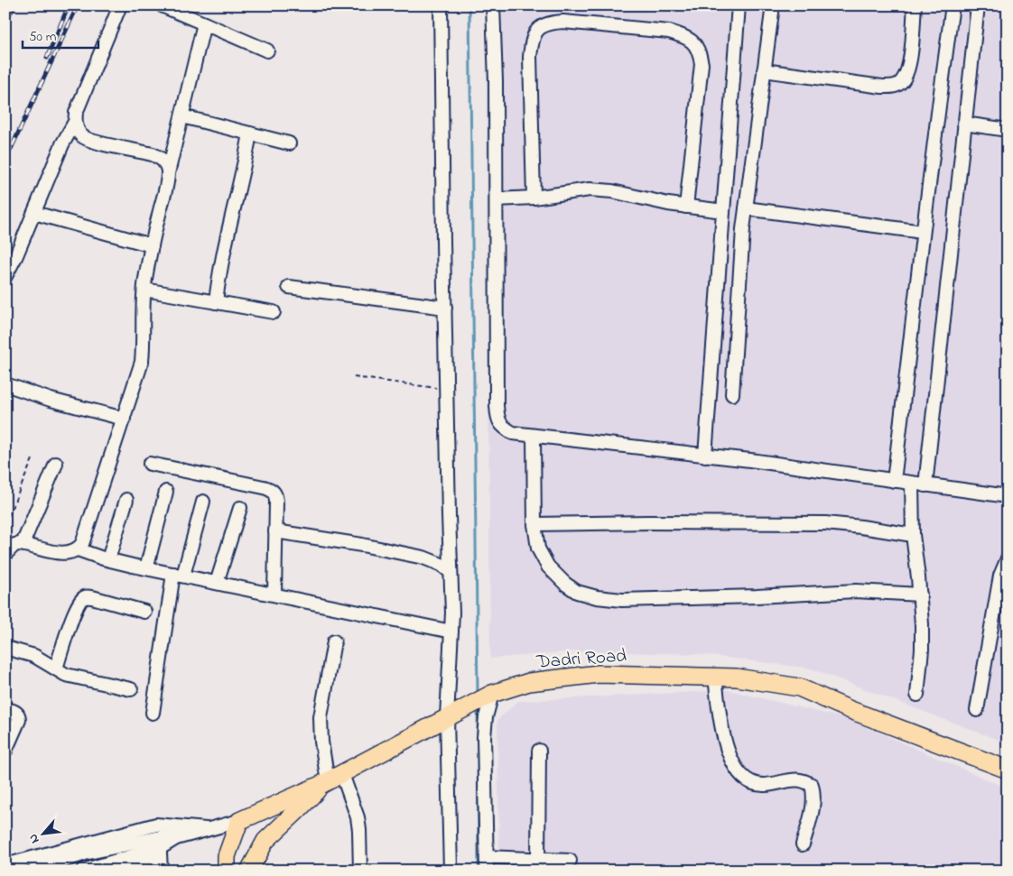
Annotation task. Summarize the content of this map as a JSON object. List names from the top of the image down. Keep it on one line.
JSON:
{"streets":{"main road":["Dadri Road"]},"scale_bar":"50 m","north":"bottom left"}
